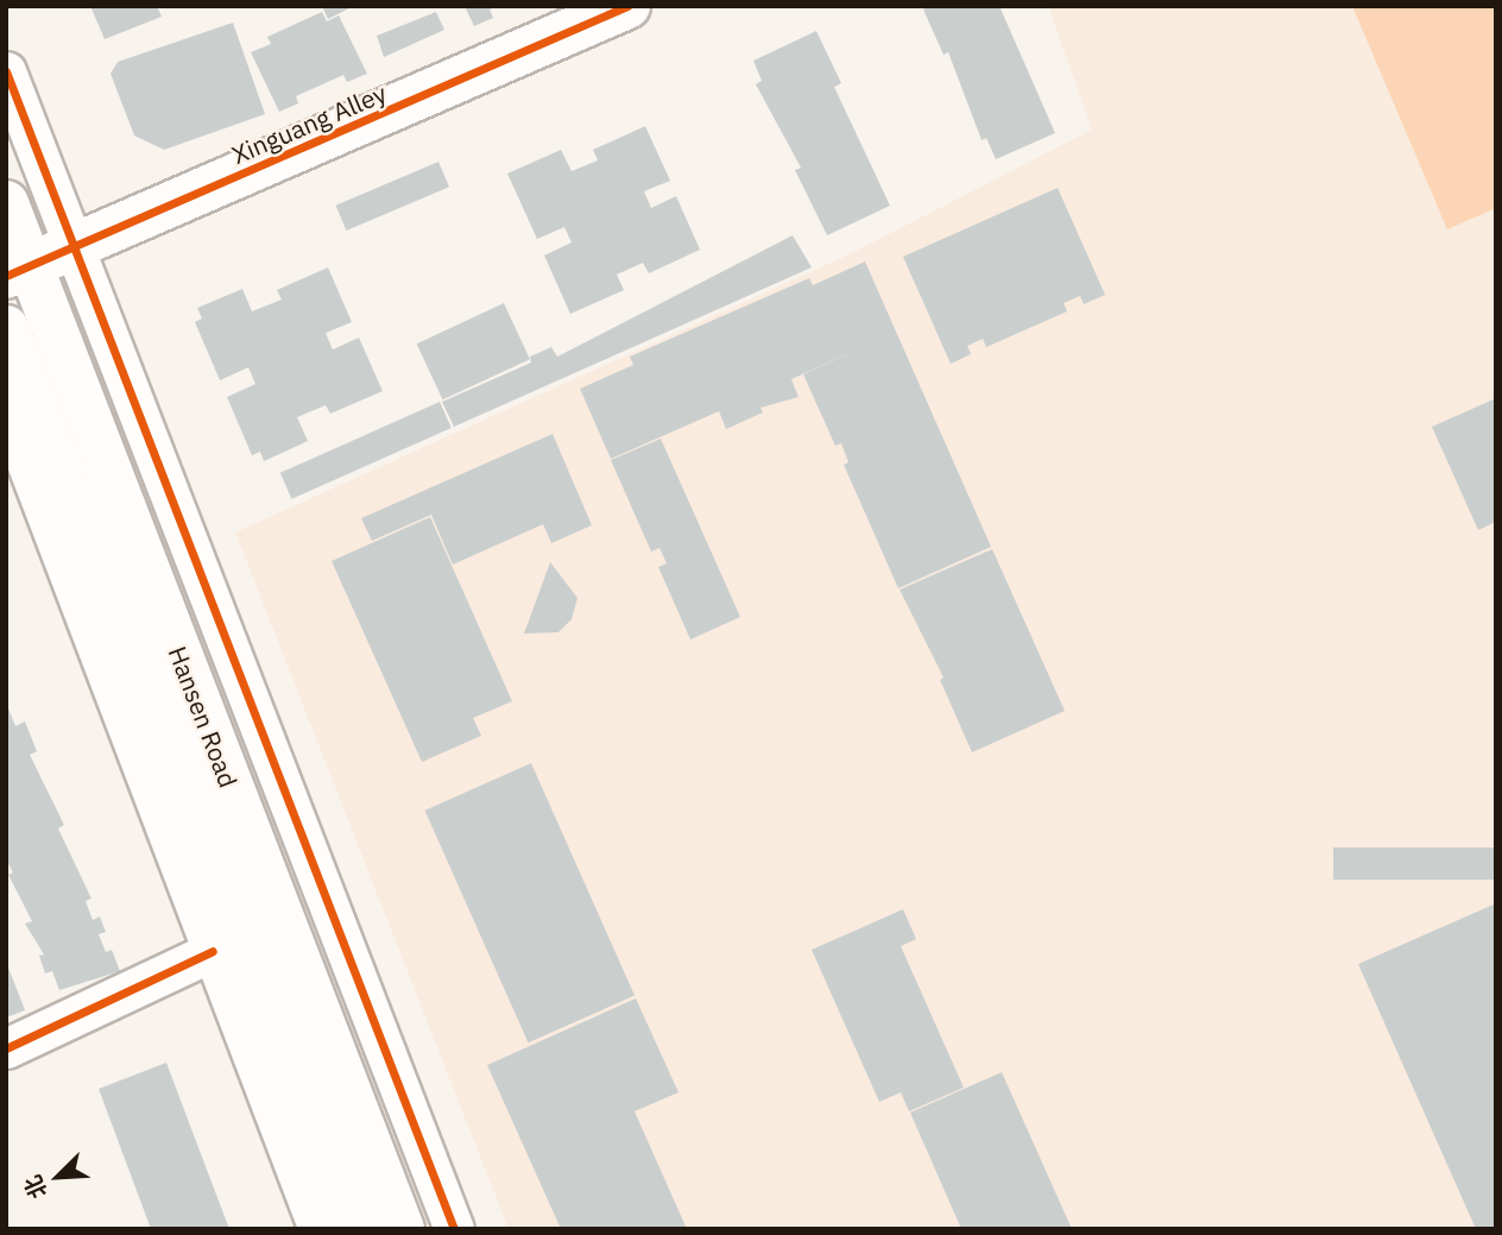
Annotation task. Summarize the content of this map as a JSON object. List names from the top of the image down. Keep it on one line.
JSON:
{"streets":{"main road":["Xinguang Alley","Hansen Road"]},"crossings":[["Xinguang Alley","Hansen Road"]],"north":"bottom left"}
